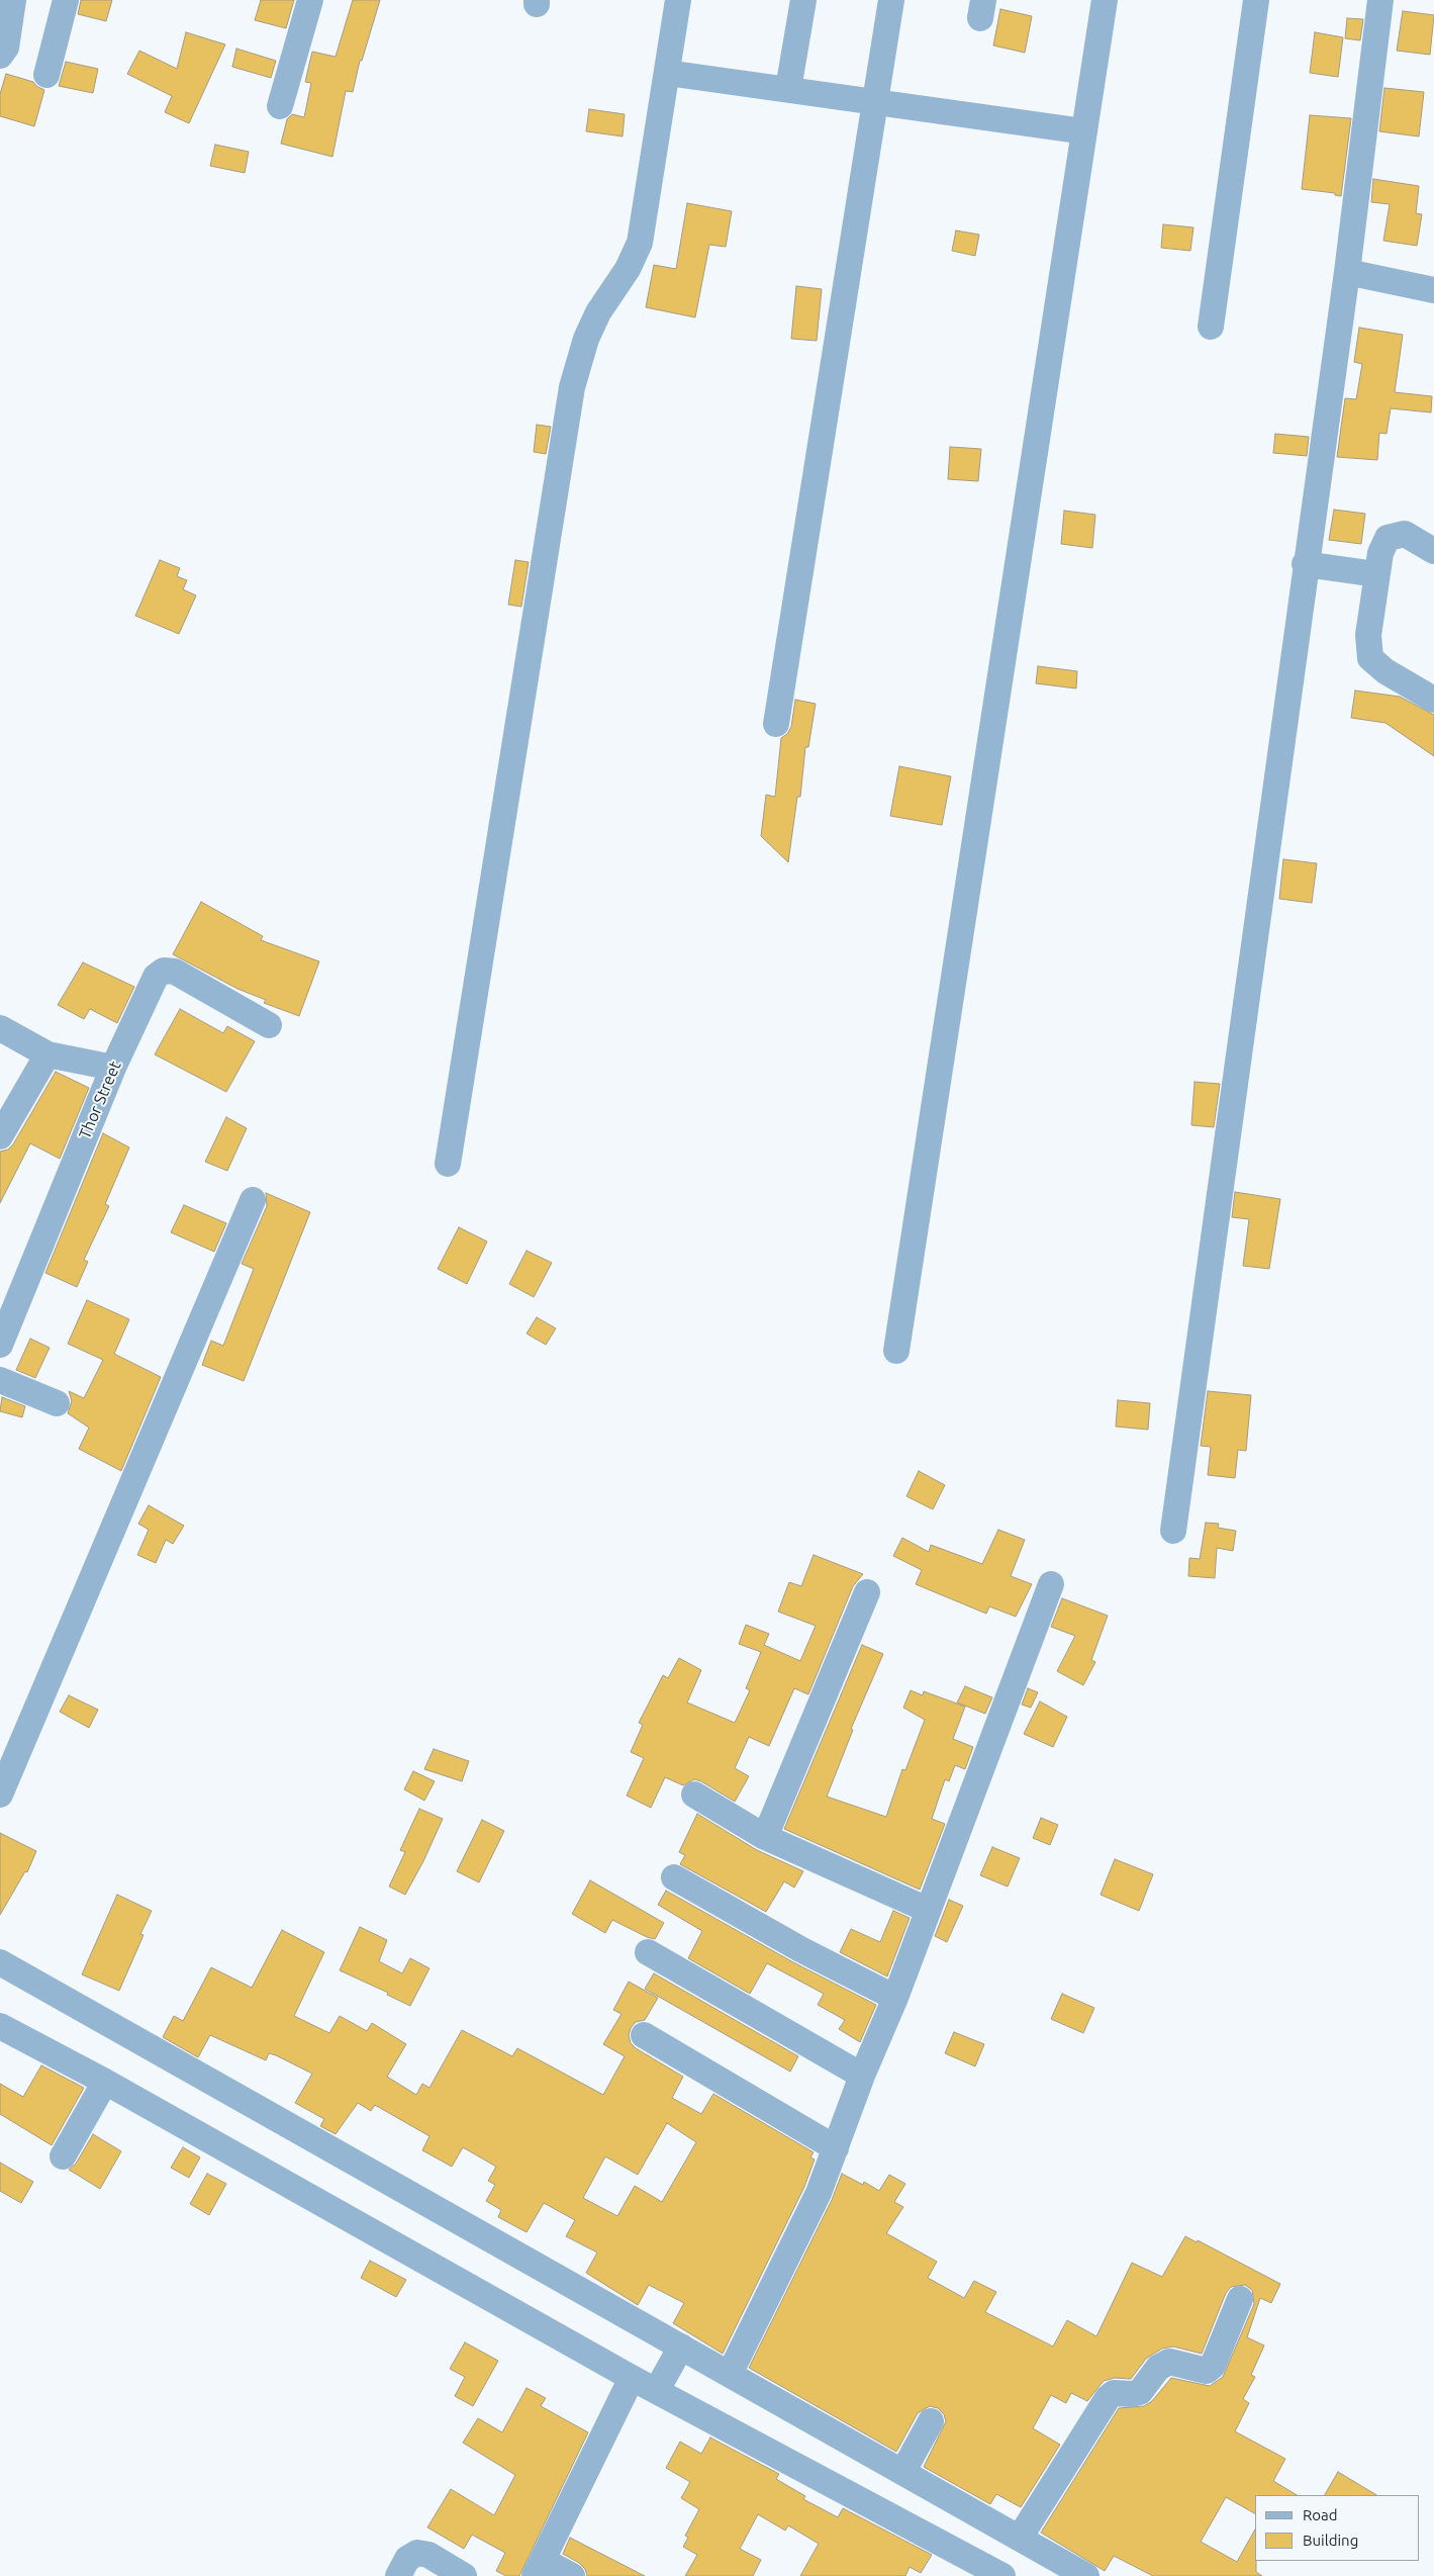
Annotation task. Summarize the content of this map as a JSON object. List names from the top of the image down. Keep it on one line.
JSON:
{"streets":{"street":["Thor Street"]},"legend":["Road","Building"]}
